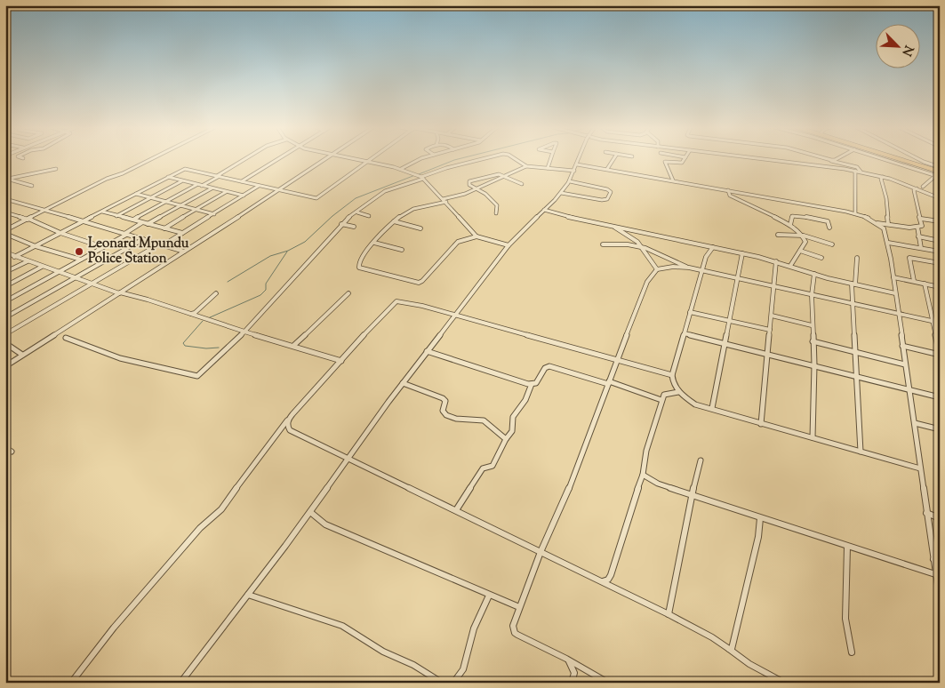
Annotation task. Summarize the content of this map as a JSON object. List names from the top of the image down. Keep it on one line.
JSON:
{"places":["Leonard Mpundu Police Station"],"north":"bottom right"}
